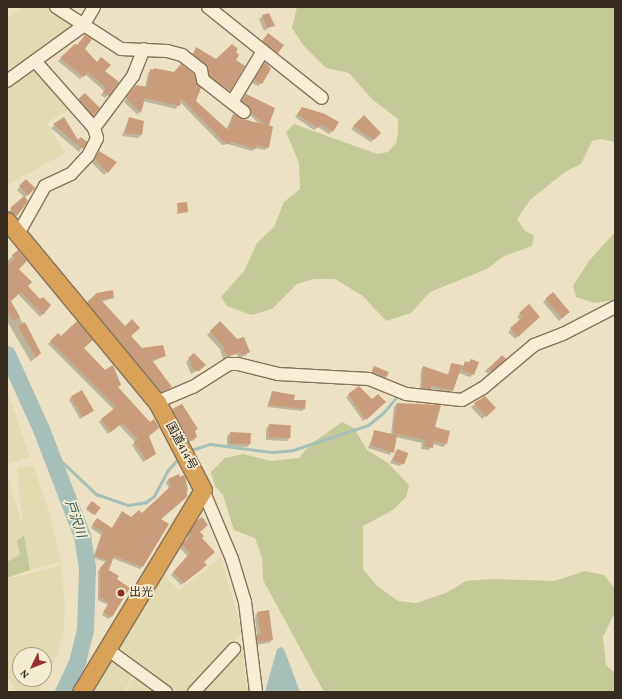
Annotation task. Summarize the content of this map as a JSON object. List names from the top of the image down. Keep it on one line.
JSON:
{"streets":{"highway":["国道414号"]},"water":["戸沢川"],"places":["出光"],"north":"bottom left"}
